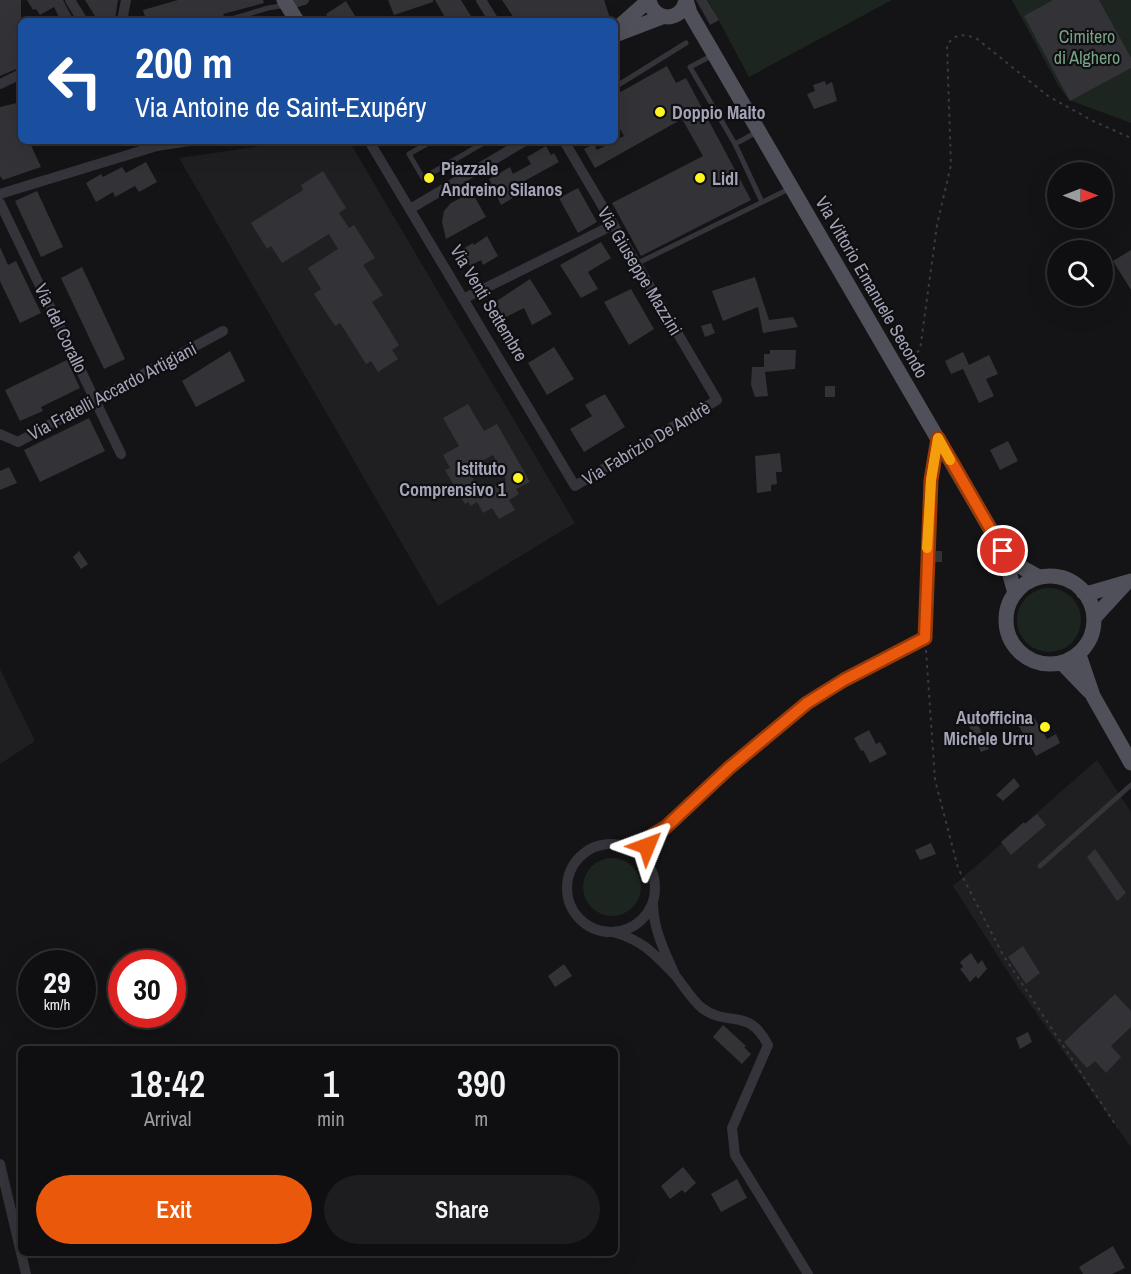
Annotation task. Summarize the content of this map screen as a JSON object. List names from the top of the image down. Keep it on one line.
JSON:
{"streets":{"main road":["Via Vittorio Emanuele Secondo"],"street":["Via Giuseppe Mazzini","Via Venti Settembre","Via del Corallo","Via Fratelli Accardo Artigiani","Via Fabrizio De Andrè"]},"crossings":[["Via Giuseppe Mazzini","Via Fabrizio De Andrè"],["Via Venti Settembre","Via Fabrizio De Andrè"],["Via del Corallo","Via Fratelli Accardo Artigiani"]],"parks":["Cimitero di Alghero"],"places":["Doppio Malto","Piazzale Andreino Silanos","Lidl","Istituto Comprensivo 1","Autofficina Michele Urru"],"north":"right","page":{"turn":["200 m","Via Antoine de Saint-Exupéry"],"speed":"29 km/h","limit":"30","eta":["18:42","Arrival","1","min","390","m"],"buttons":["Exit","Share"]}}
